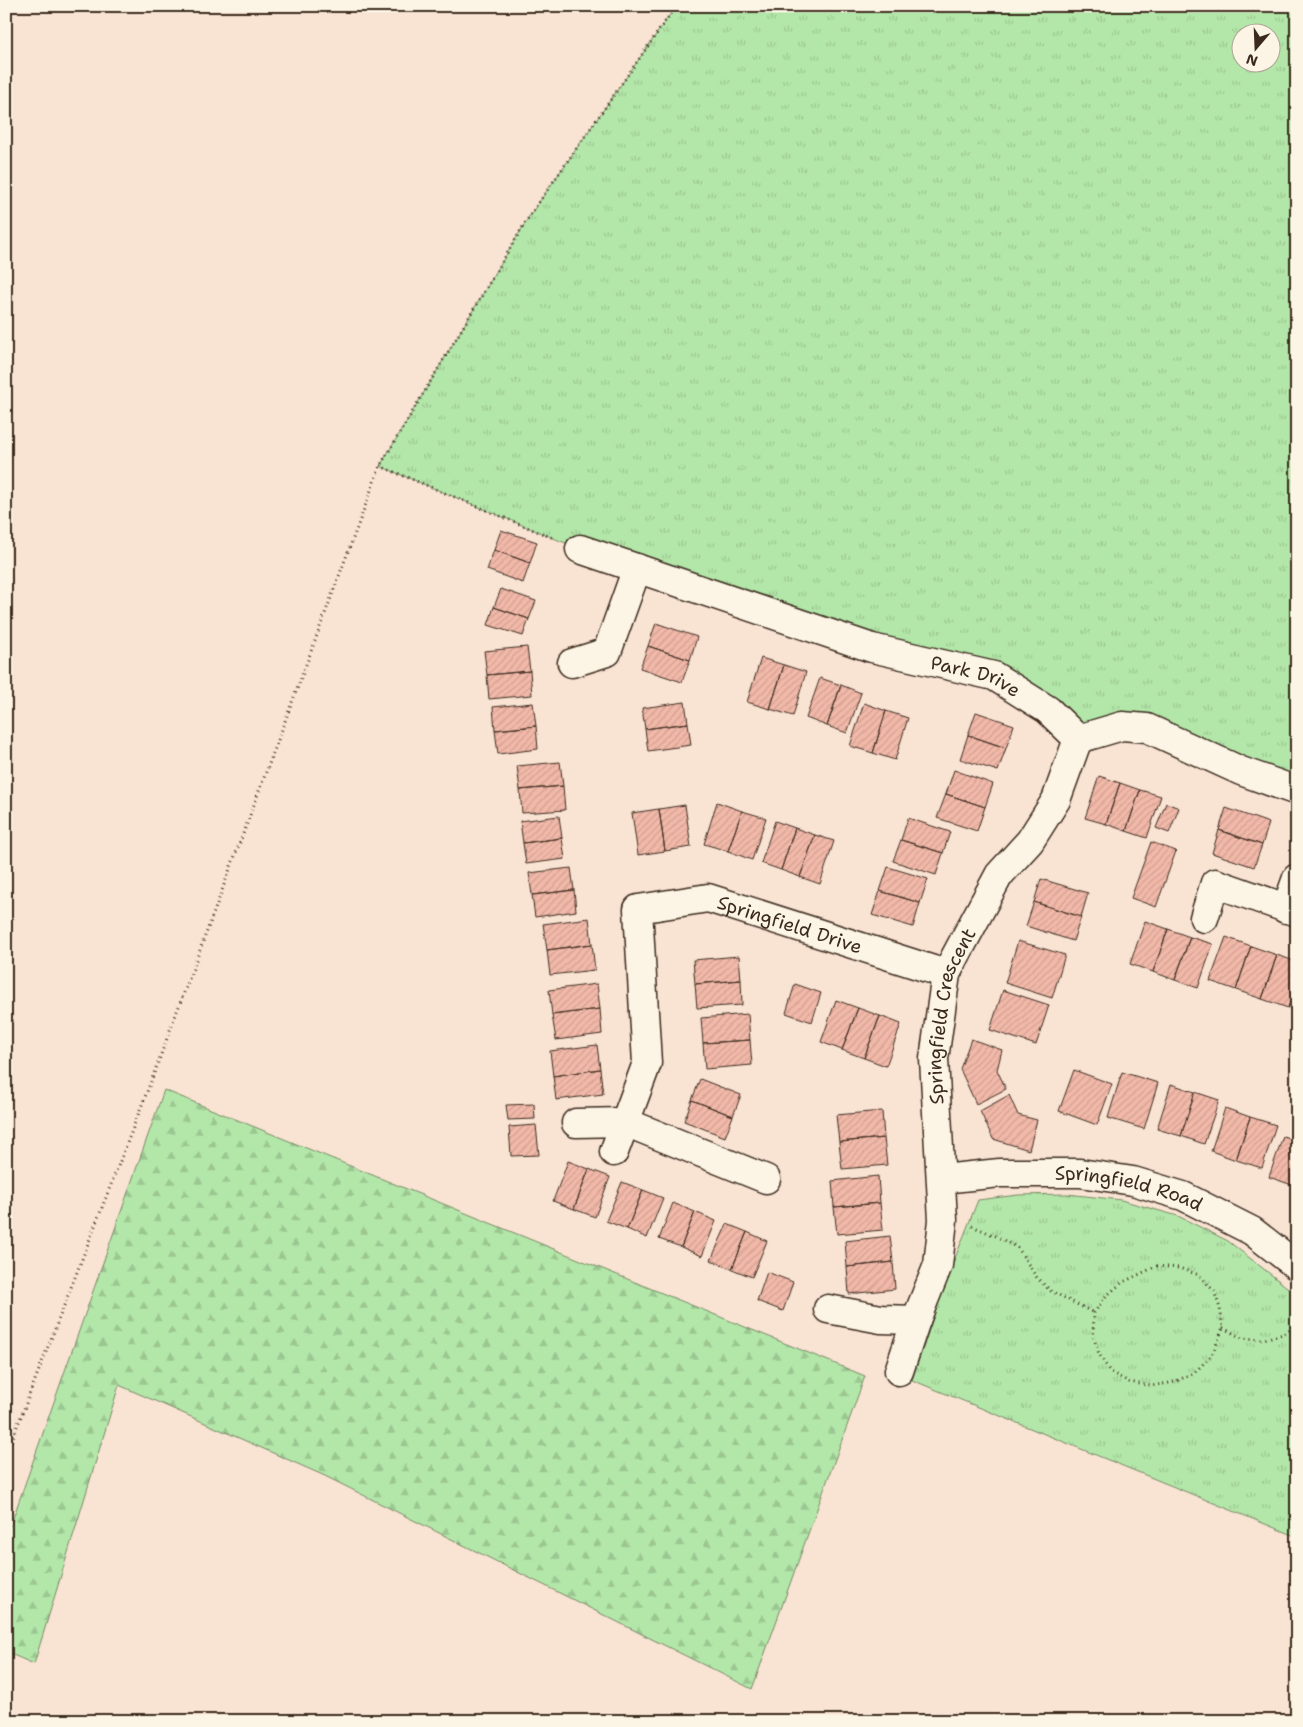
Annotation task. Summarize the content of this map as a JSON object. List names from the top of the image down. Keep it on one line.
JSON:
{"streets":{"street":["Park Drive","Springfield Drive","Springfield Crescent","Springfield Road"]},"crossings":[["Park Drive","Springfield Crescent"],["Springfield Drive","Springfield Crescent"],["Springfield Crescent","Springfield Road"]],"north":"bottom"}
